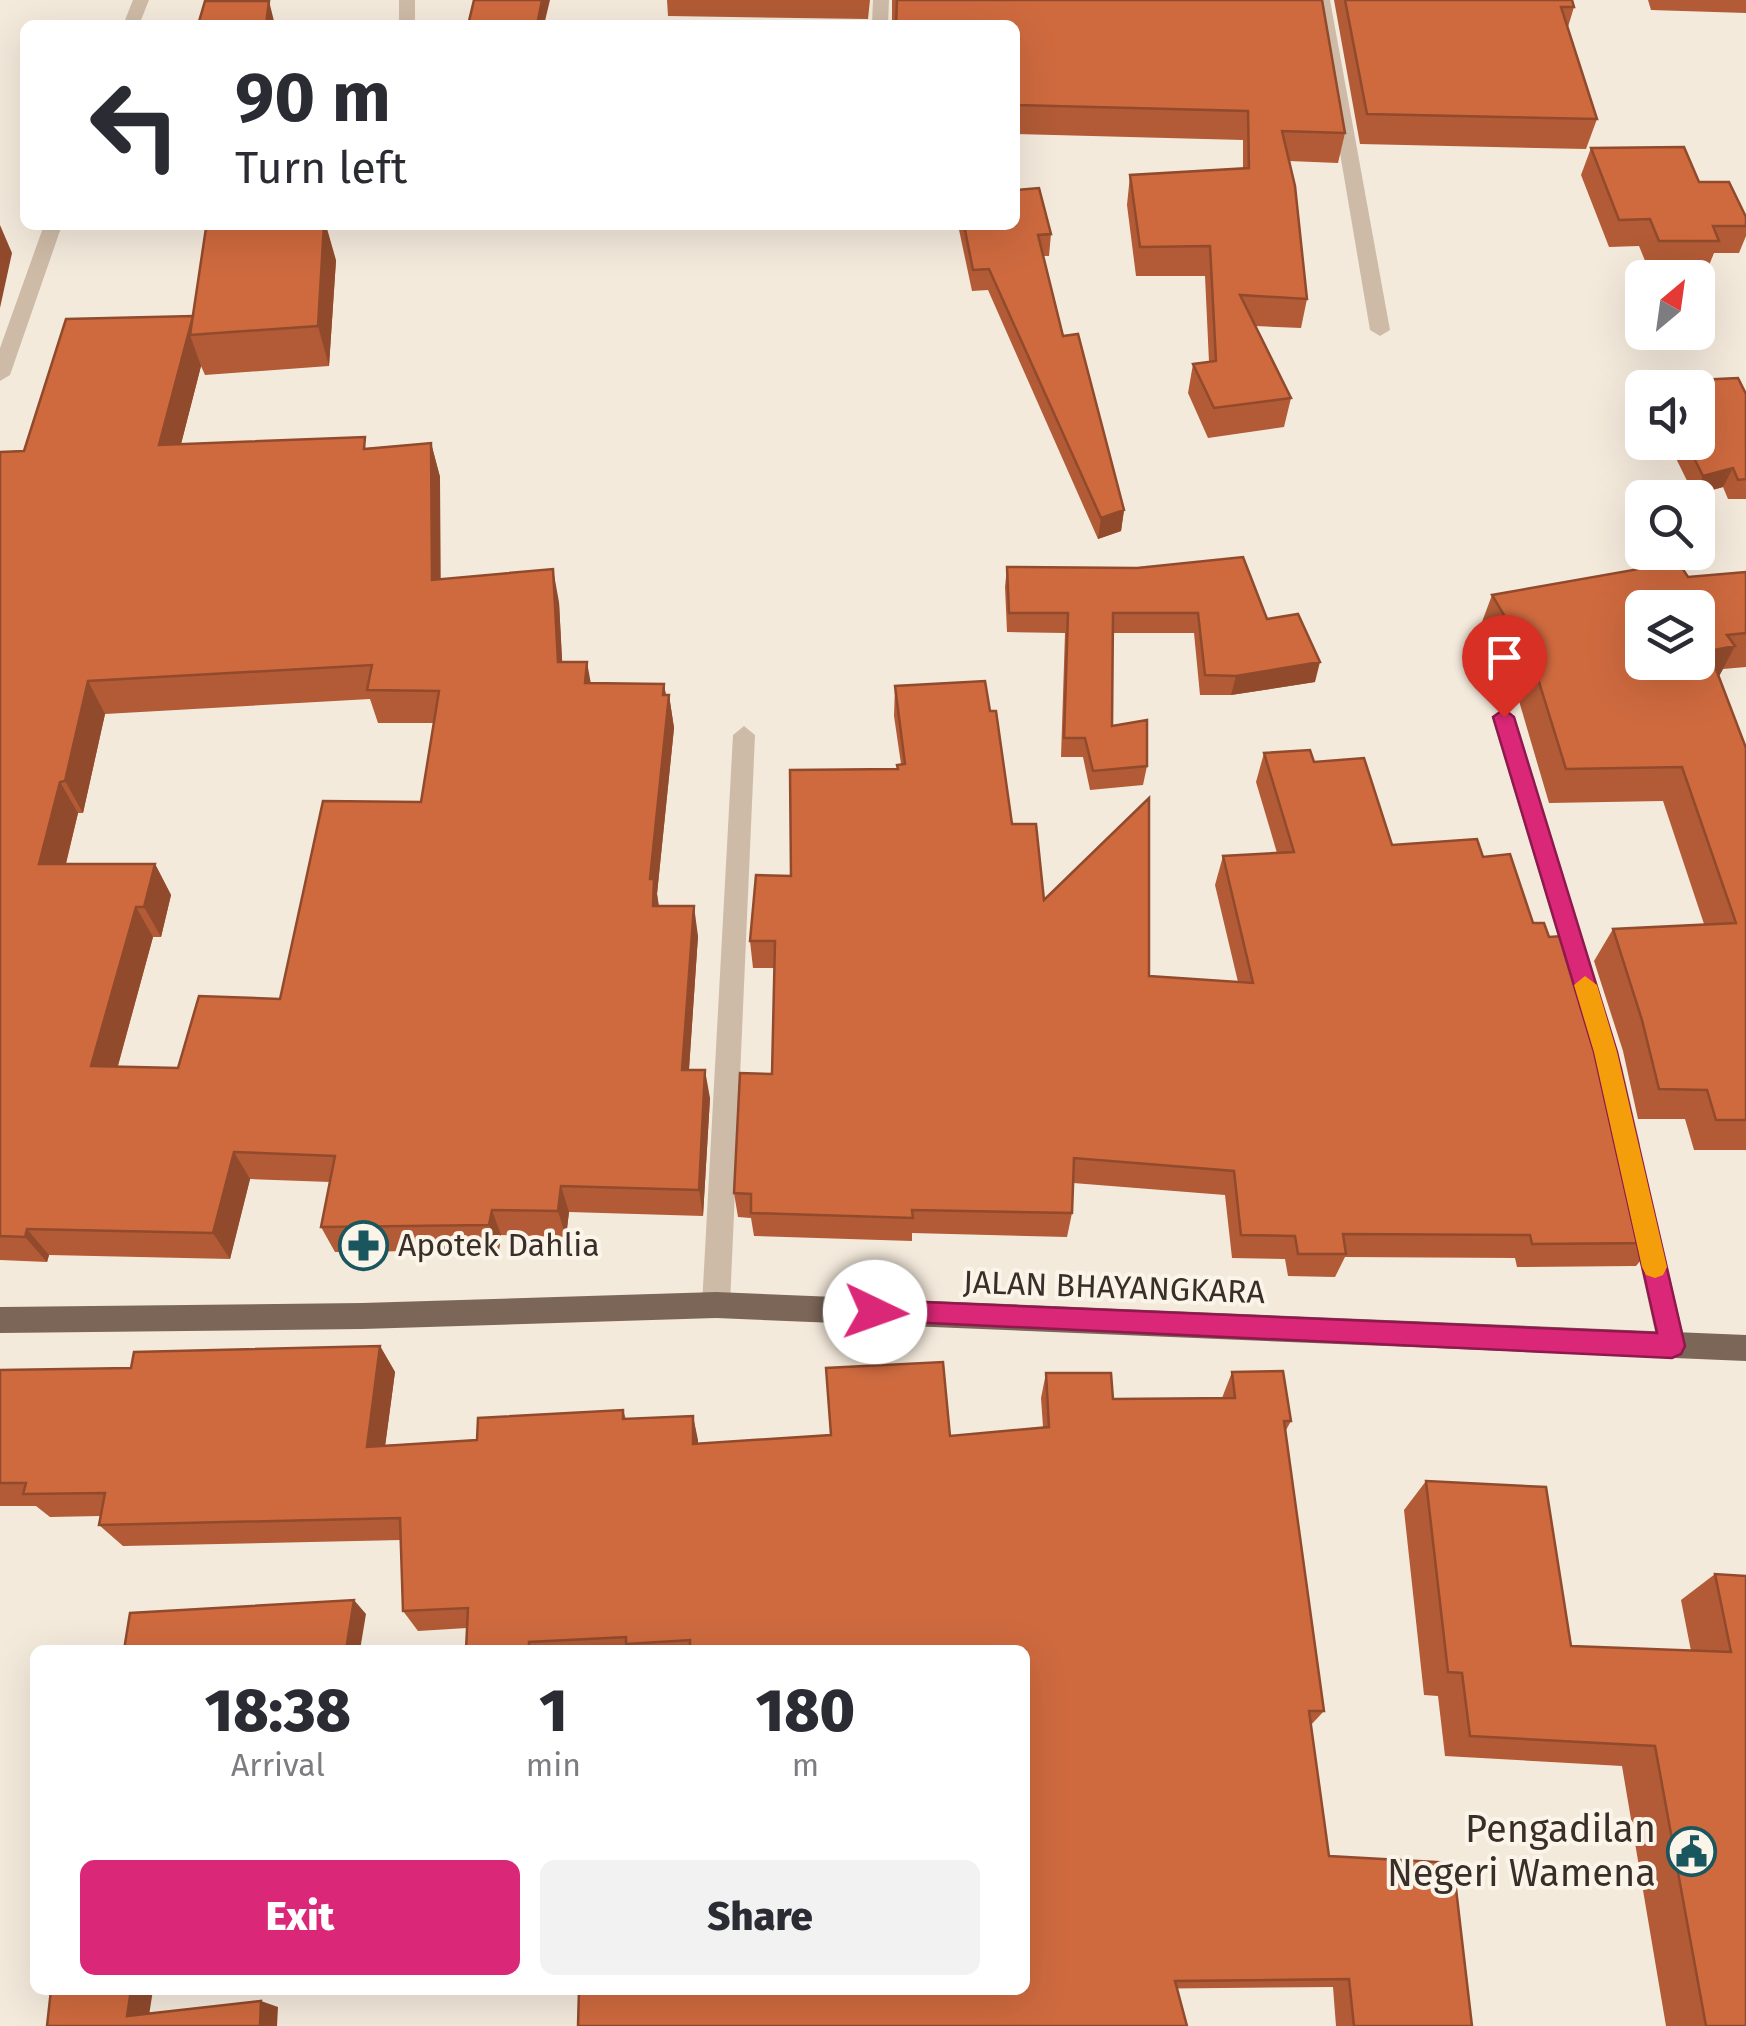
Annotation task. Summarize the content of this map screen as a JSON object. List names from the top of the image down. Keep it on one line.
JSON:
{"streets":{"main road":["JALAN BHAYANGKARA"]},"places":{"pharmacy":["Apotek Dahlia"],"public building":["Pengadilan Negeri Wamena"]},"north":"top right","page":{"turn":["90 m","Turn left"],"eta":["18:38","Arrival","1","min","180","m"],"buttons":["Exit","Share"]}}
